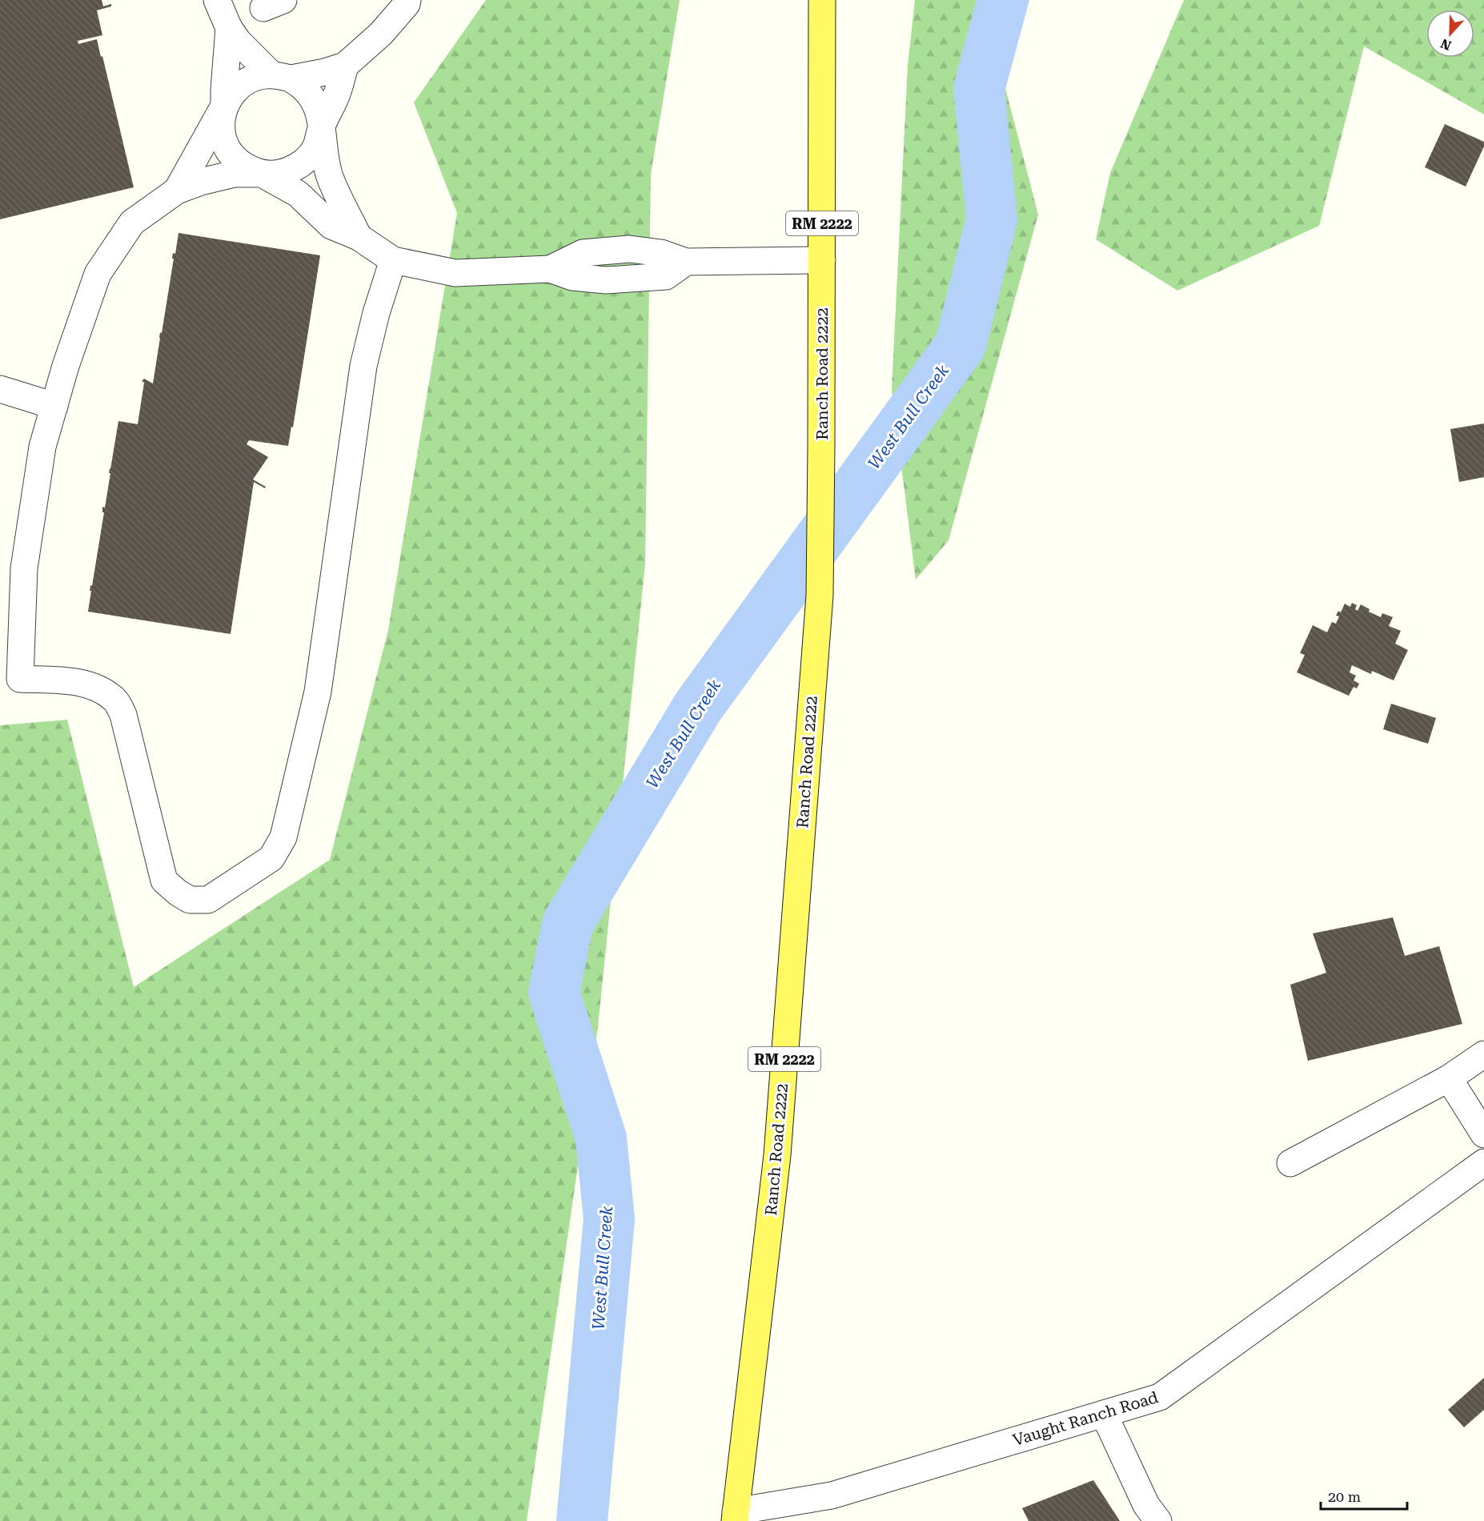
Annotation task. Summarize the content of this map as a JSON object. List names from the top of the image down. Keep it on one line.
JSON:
{"streets":{"main road":["RM 2222","Ranch Road 2222"],"street":["Vaught Ranch Road"]},"crossings":[["Ranch Road 2222","Vaught Ranch Road"]],"water":["West Bull Creek"],"scale_bar":"20 m","north":"bottom"}
